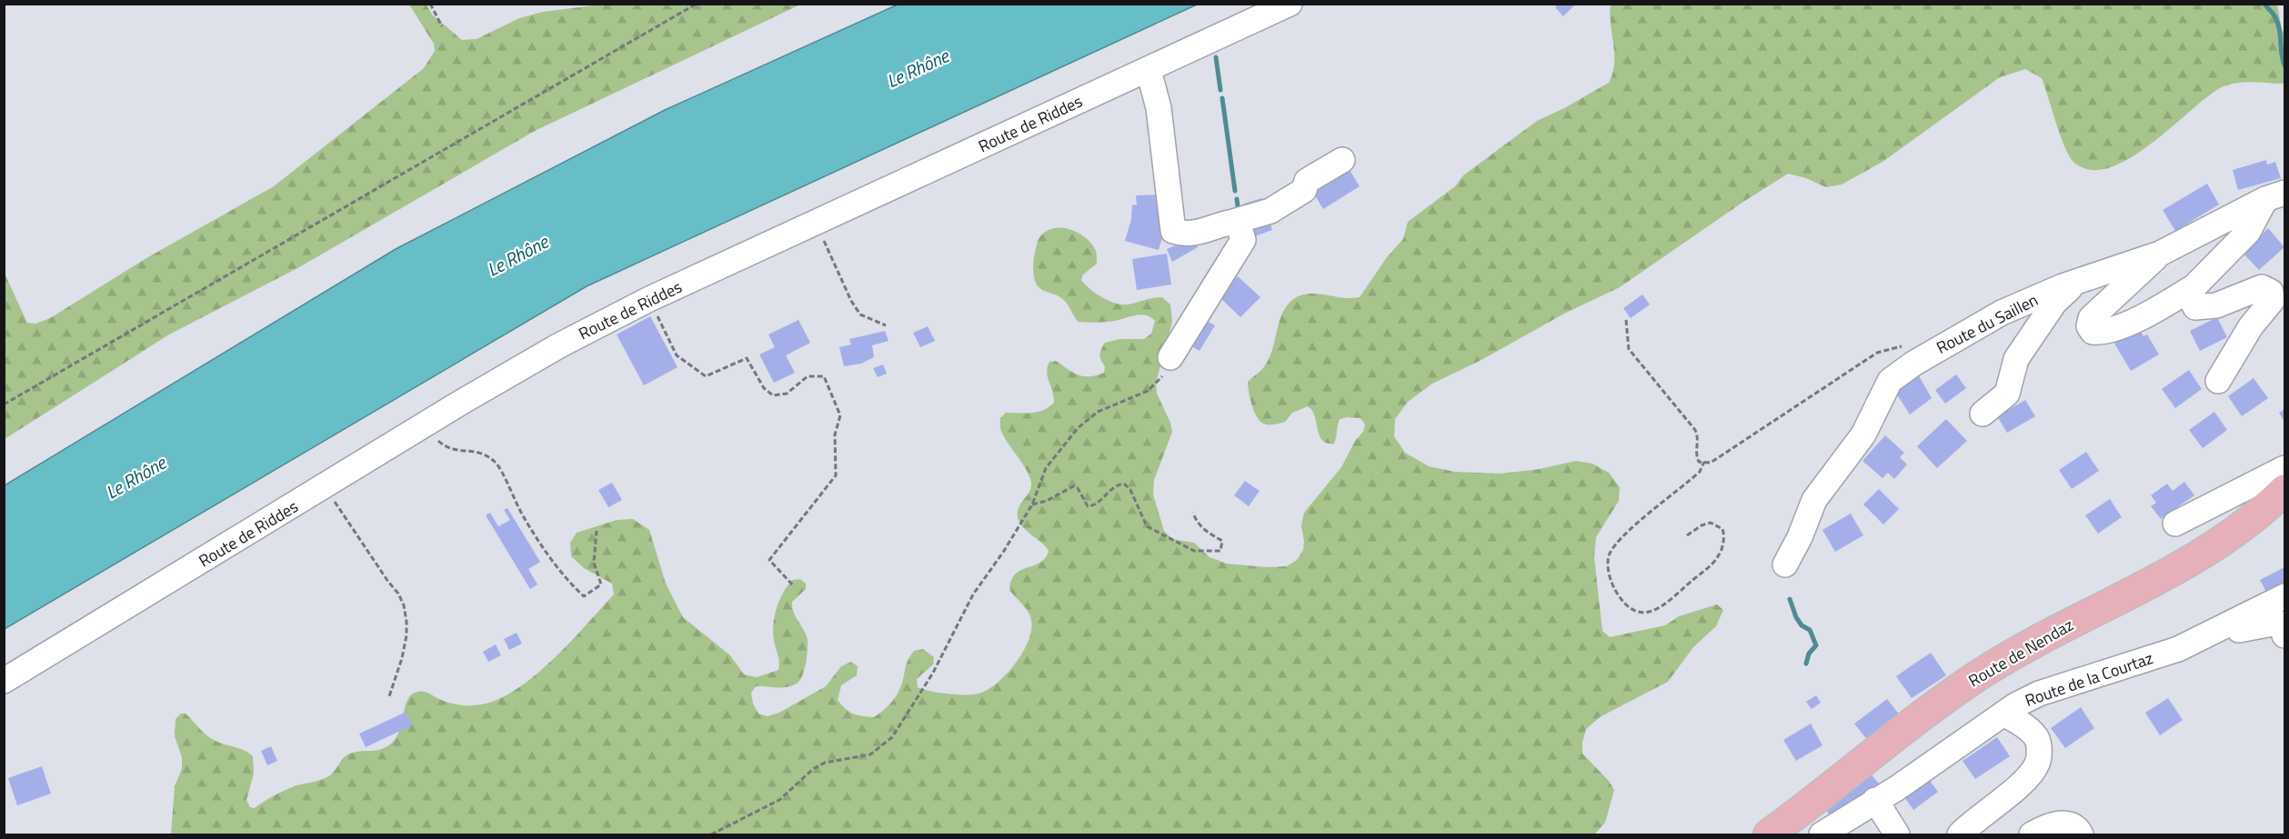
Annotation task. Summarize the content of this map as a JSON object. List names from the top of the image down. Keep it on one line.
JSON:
{"streets":{"main road":["Route de Nendaz"],"street":["Route de Riddes","Route du Saillen","Route de la Courtaz"]},"water":["Le Rhône"]}
